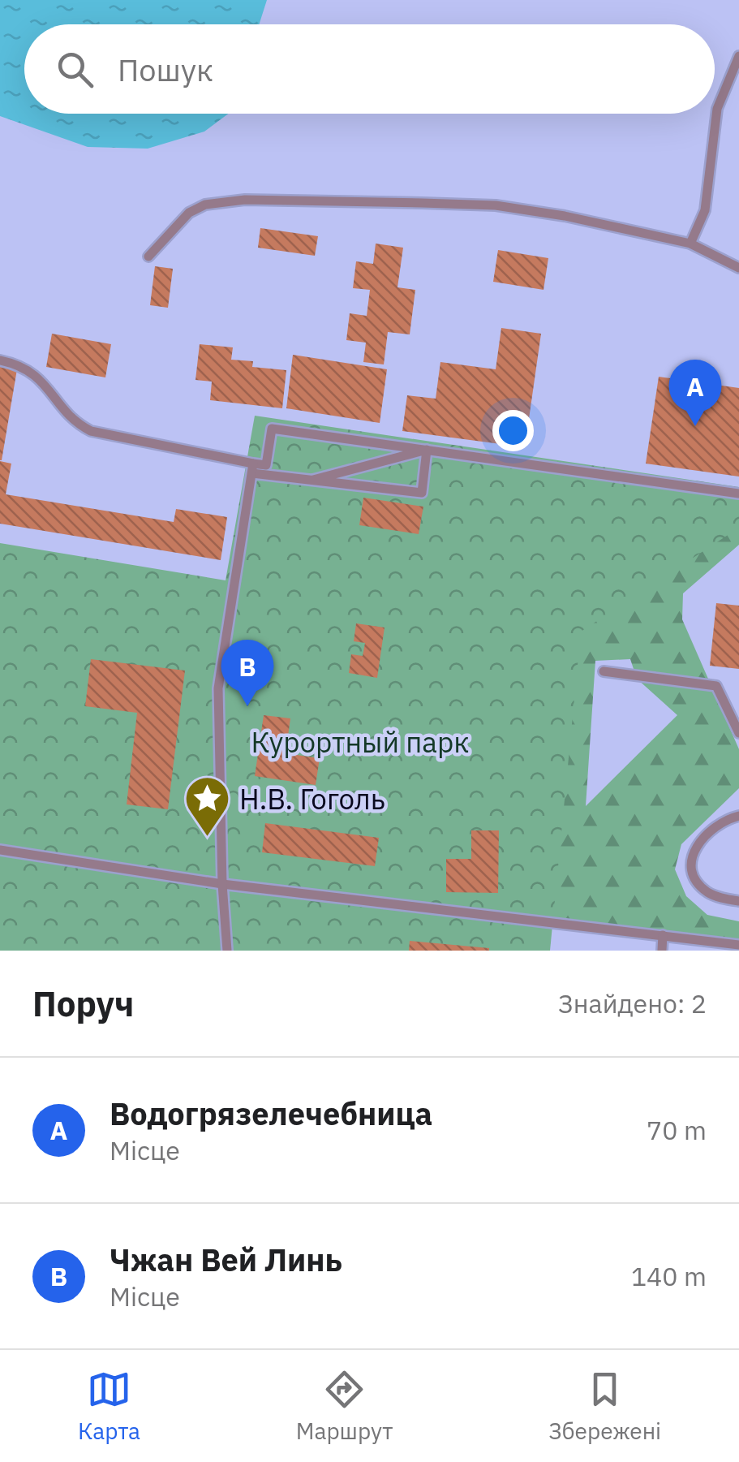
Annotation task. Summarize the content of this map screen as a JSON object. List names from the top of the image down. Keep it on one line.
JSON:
{"parks":["Курортный парк"],"places":{"place":["Н.В. Гоголь"]},"page":{"search":"Пошук","pins":["A","B"],"heading":["Поруч","Знайдено: 2"],"list":[{"mark":"A","name":"Водогрязелечебница","note":"Місце","value":"70 m"},{"mark":"B","name":"Чжан Вей Линь","note":"Місце","value":"140 m"}],"nav":["Карта","Маршрут","Збережені"]}}
